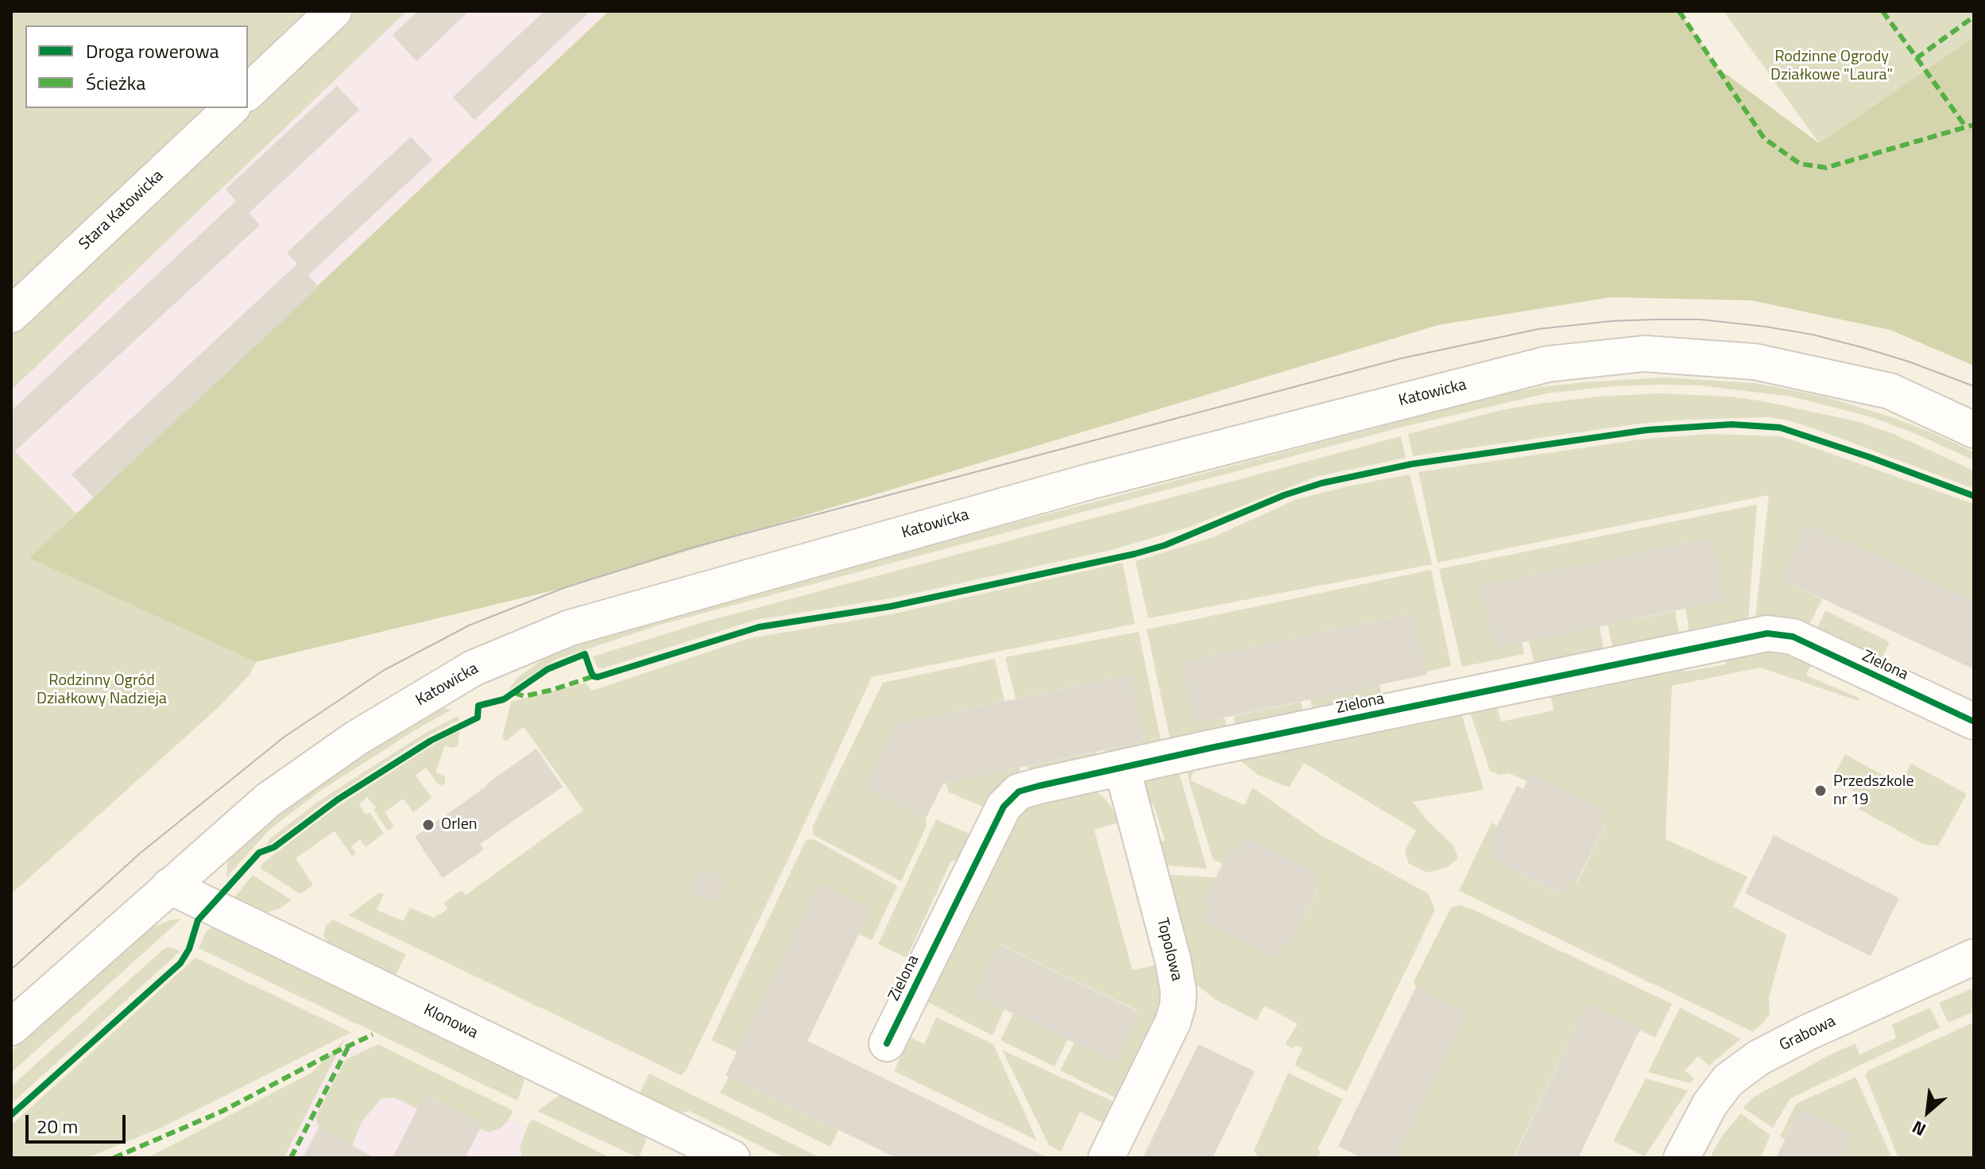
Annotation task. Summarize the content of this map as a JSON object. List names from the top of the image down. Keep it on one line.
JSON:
{"streets":{"street":["Stara Katowicka","Katowicka","Zielona","Topolowa","Klonowa","Grabowa"]},"crossings":[["Katowicka","Klonowa"],["Zielona","Topolowa"]],"parks":["Rodzinne Ogrody Działkowe \"Laura\"","Rodzinny Ogród Działkowy Nadzieja"],"places":["Przedszkole nr 19","Orlen"],"legend":["Droga rowerowa","Ścieżka"],"scale_bar":"20 m","north":"bottom left"}
